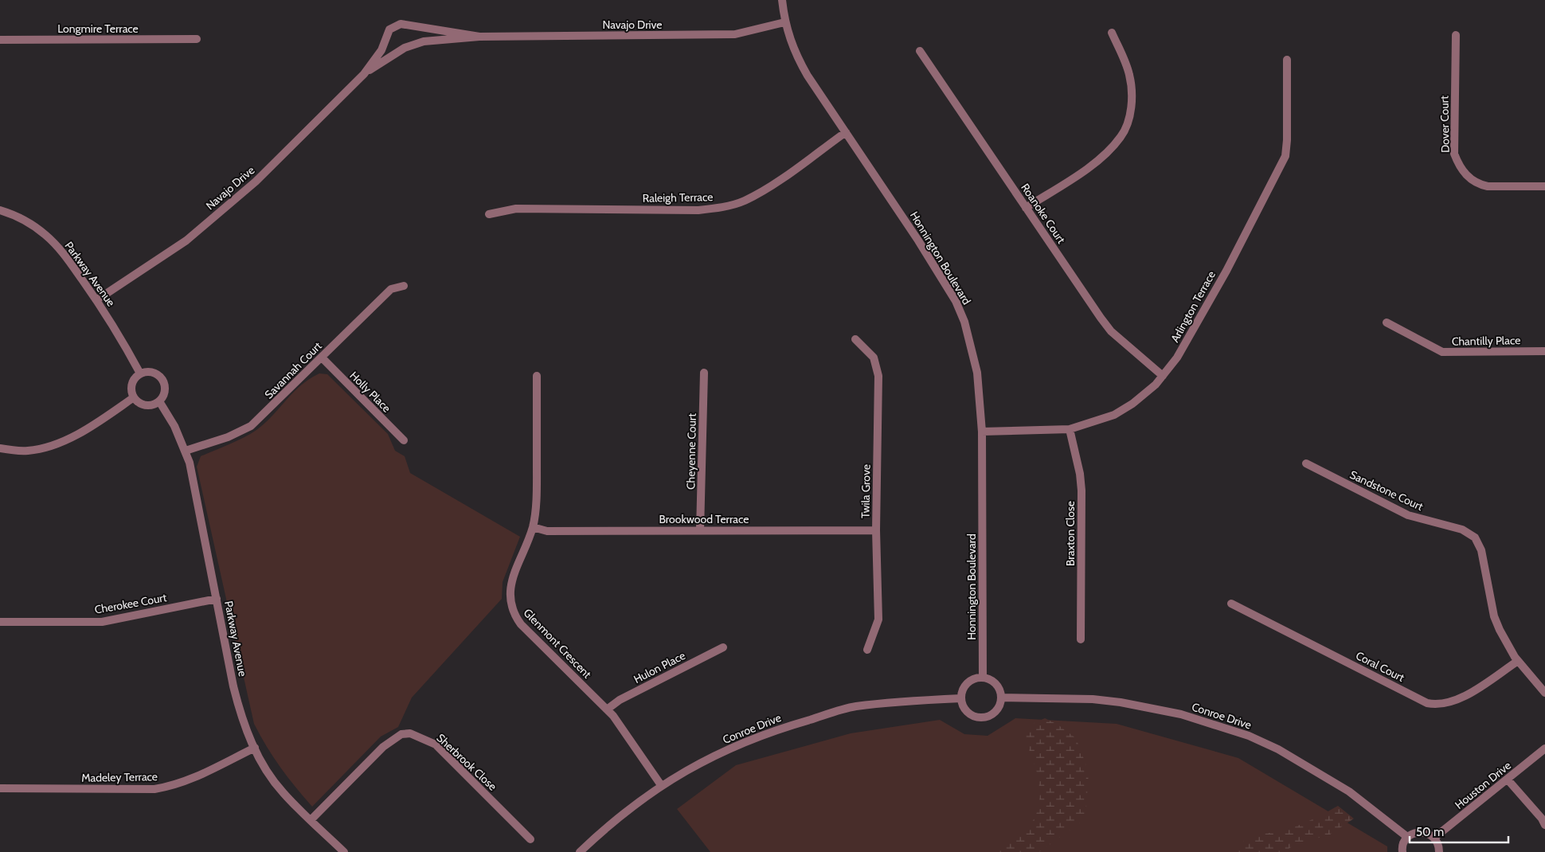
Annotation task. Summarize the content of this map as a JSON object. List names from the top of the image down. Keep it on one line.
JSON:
{"streets":{"street":["Navajo Drive","Longmire Terrace","Dover Court","Raleigh Terrace","Roanoke Court","Honnington Boulevard","Parkway Avenue","Arlington Terrace","Chantilly Place","Savannah Court","Holly Place","Cheyenne Court","Sandstone Court","Twila Grove","Brookwood Terrace","Braxton Close","Cherokee Court","Glenmont Crescent","Coral Court","Hulon Place","Conroe Drive","Sherbrook Close","Madeley Terrace","Houston Drive"]},"crossings":[["Navajo Drive","Honnington Boulevard"],["Navajo Drive","Parkway Avenue"],["Raleigh Terrace","Honnington Boulevard"],["Roanoke Court","Arlington Terrace"],["Honnington Boulevard","Arlington Terrace"],["Honnington Boulevard","Conroe Drive"],["Parkway Avenue","Savannah Court"],["Parkway Avenue","Cherokee Court"],["Parkway Avenue","Sherbrook Close"],["Parkway Avenue","Madeley Terrace"],["Arlington Terrace","Braxton Close"],["Savannah Court","Holly Place"],["Cheyenne Court","Brookwood Terrace"],["Sandstone Court","Coral Court"],["Twila Grove","Brookwood Terrace"],["Brookwood Terrace","Glenmont Crescent"],["Glenmont Crescent","Hulon Place"],["Glenmont Crescent","Conroe Drive"]],"scale_bar":"50 m"}
